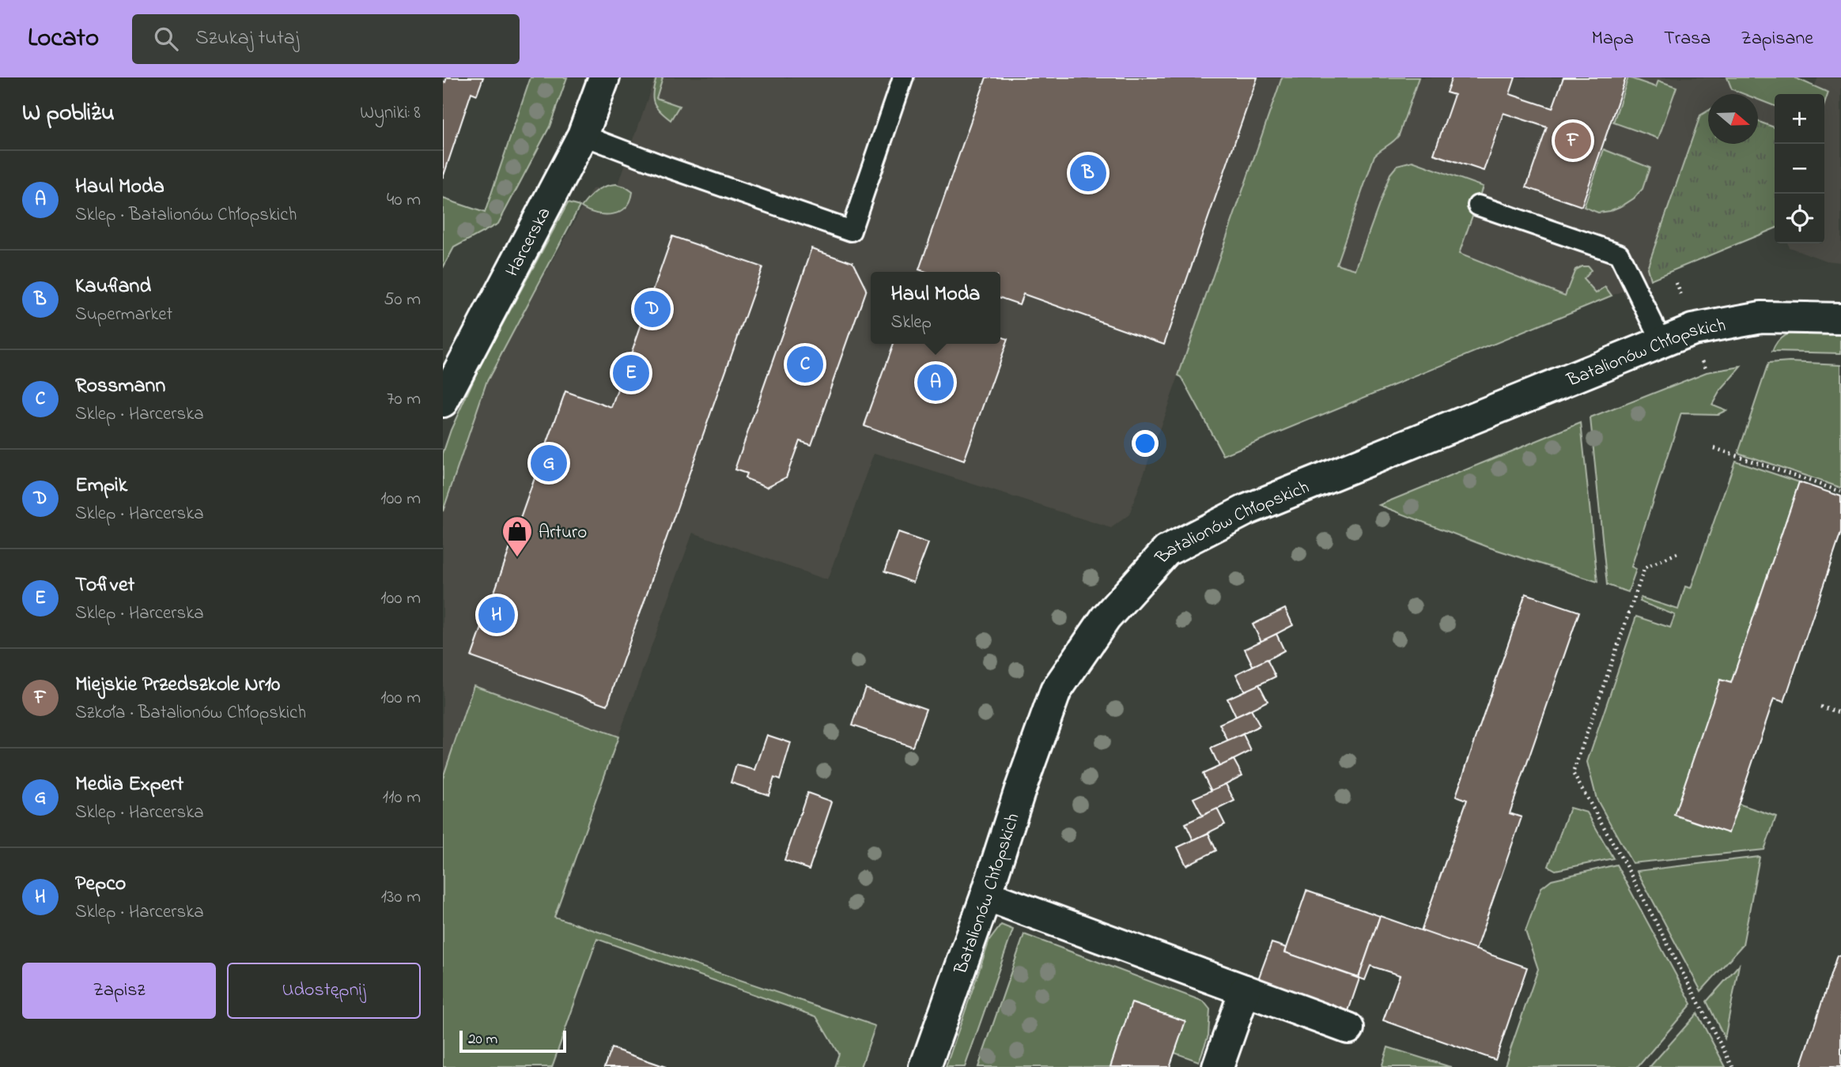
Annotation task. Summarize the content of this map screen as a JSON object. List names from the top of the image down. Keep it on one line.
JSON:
{"streets":{"street":["Harcerska","Batalionów Chłopskich"]},"places":{"shop":["Arturo"]},"scale_bar":"20 m","north":"right","page":{"header":"Locato","search":"Szukaj tutaj","nav":["Mapa","Trasa","Zapisane"],"heading":["W pobliżu","Wyniki: 8"],"map_buttons":["+","−"],"pins":["F","B","D","C","E","A","G","H"],"list":[{"mark":"A","name":"Haul Moda","note":"Sklep · Batalionów Chłopskich","value":"40 m"},{"mark":"B","name":"Kaufland","note":"Supermarket","value":"50 m"},{"mark":"C","name":"Rossmann","note":"Sklep · Harcerska","value":"70 m"},{"mark":"D","name":"Empik","note":"Sklep · Harcerska","value":"100 m"},{"mark":"E","name":"Tofivet","note":"Sklep · Harcerska","value":"100 m"},{"mark":"F","name":"Miejskie Przedszkole Nr10","note":"Szkoła · Batalionów Chłopskich","value":"100 m"},{"mark":"G","name":"Media Expert","note":"Sklep · Harcerska","value":"110 m"},{"mark":"H","name":"Pepco","note":"Sklep · Harcerska","value":"130 m"}],"popup":["Haul Moda","Sklep"],"buttons":["Zapisz","Udostępnij"],"scale":"20 m"}}
